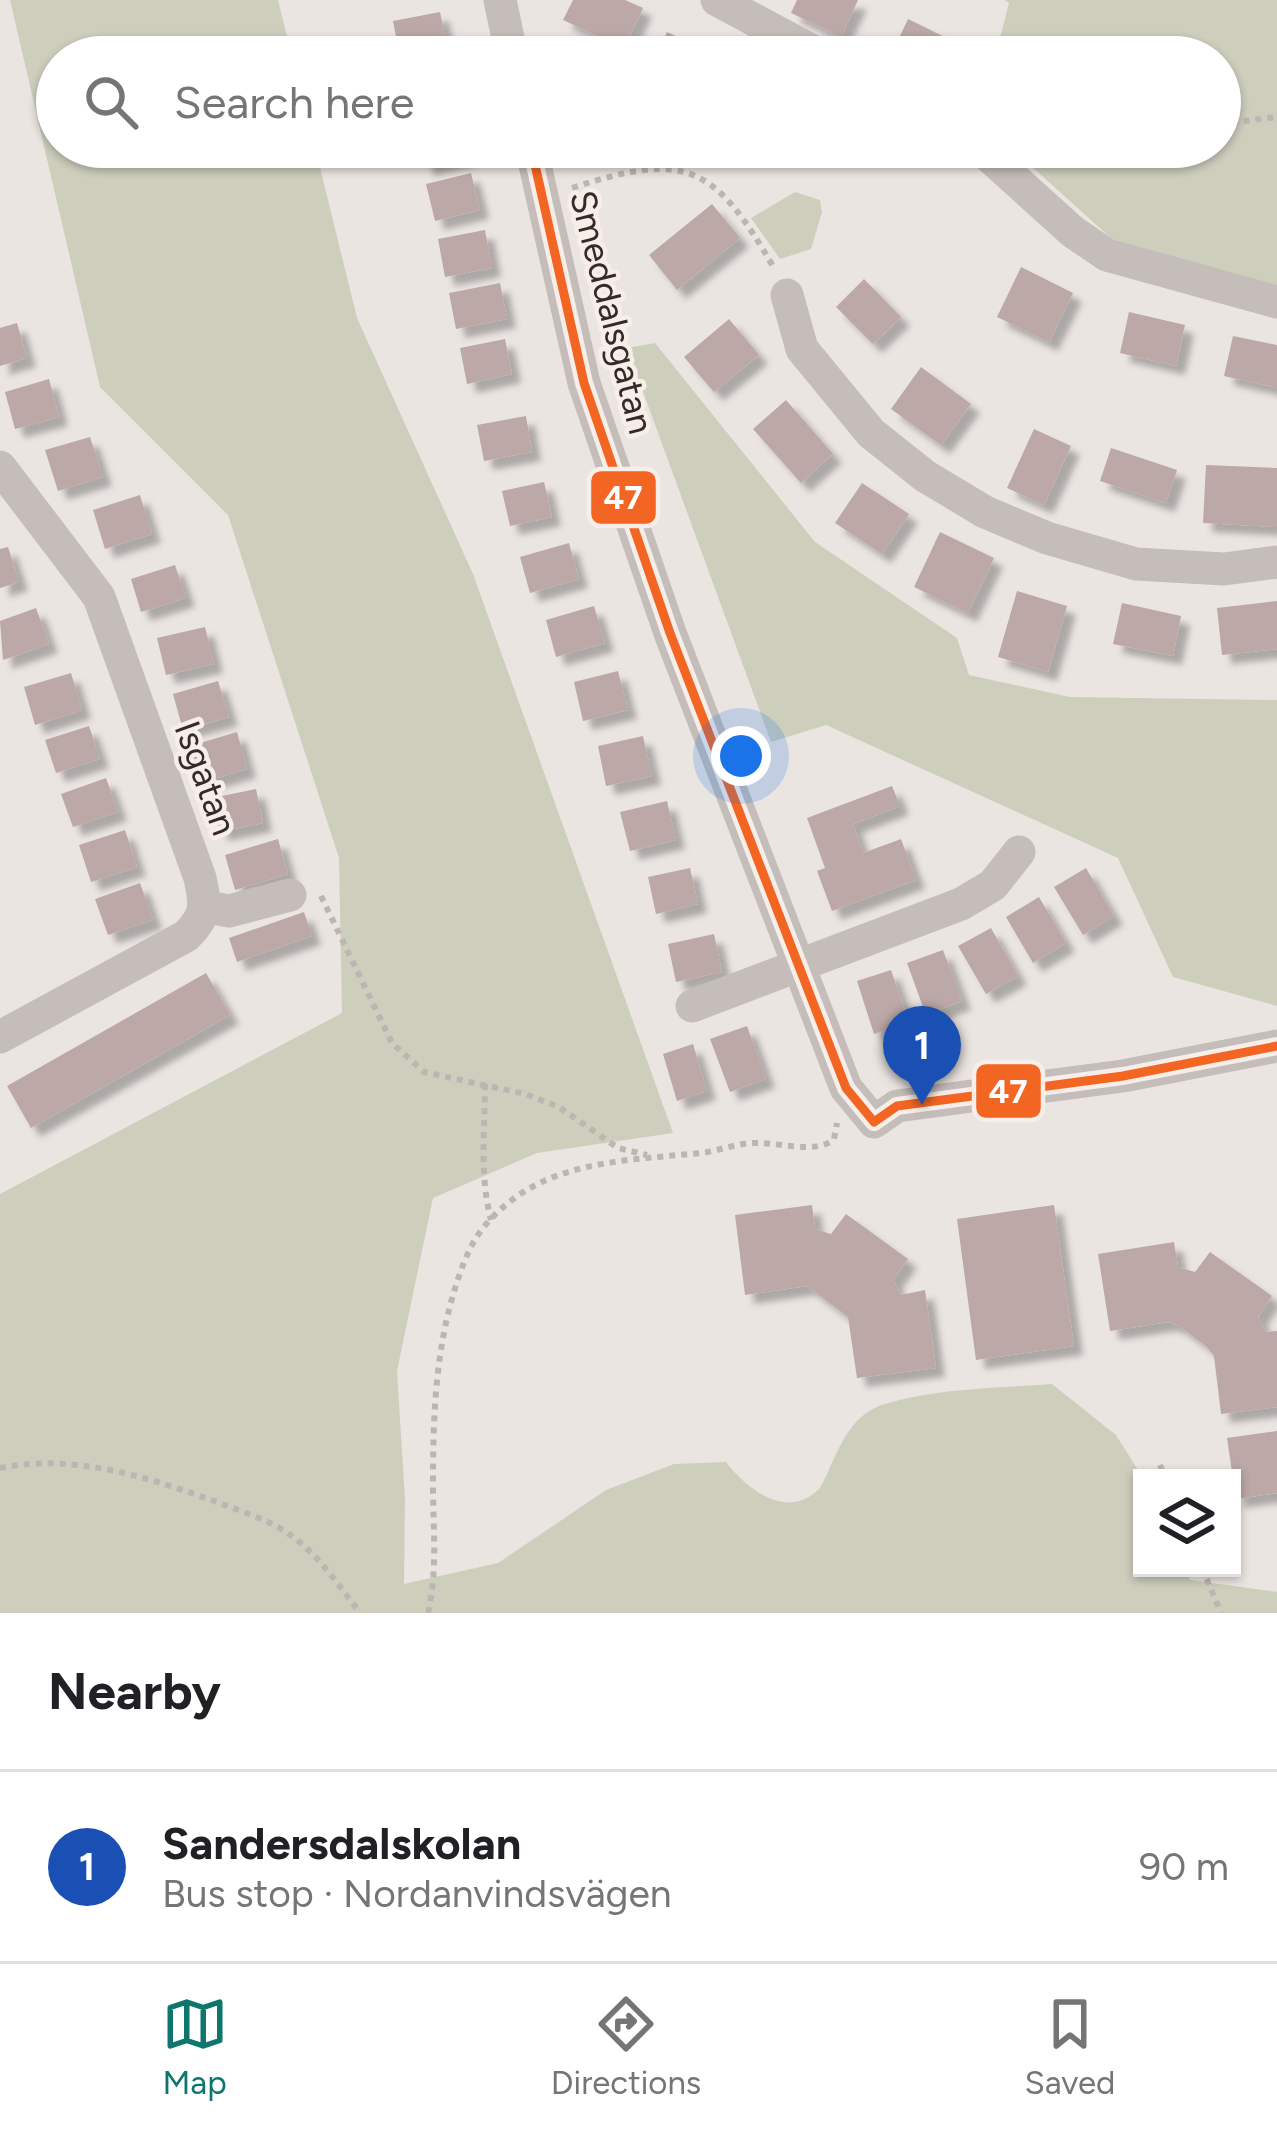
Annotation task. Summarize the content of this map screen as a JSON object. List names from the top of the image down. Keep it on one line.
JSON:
{"streets":{"street":["Smeddalsgatan","Isgatan"]},"lines":["transit line 47"],"page":{"search":"Search here","pins":"1","heading":"Nearby","list":[{"mark":"1","name":"Sandersdalskolan","note":"Bus stop · Nordanvindsvägen","value":"90 m"}],"nav":["Map","Directions","Saved"]}}
